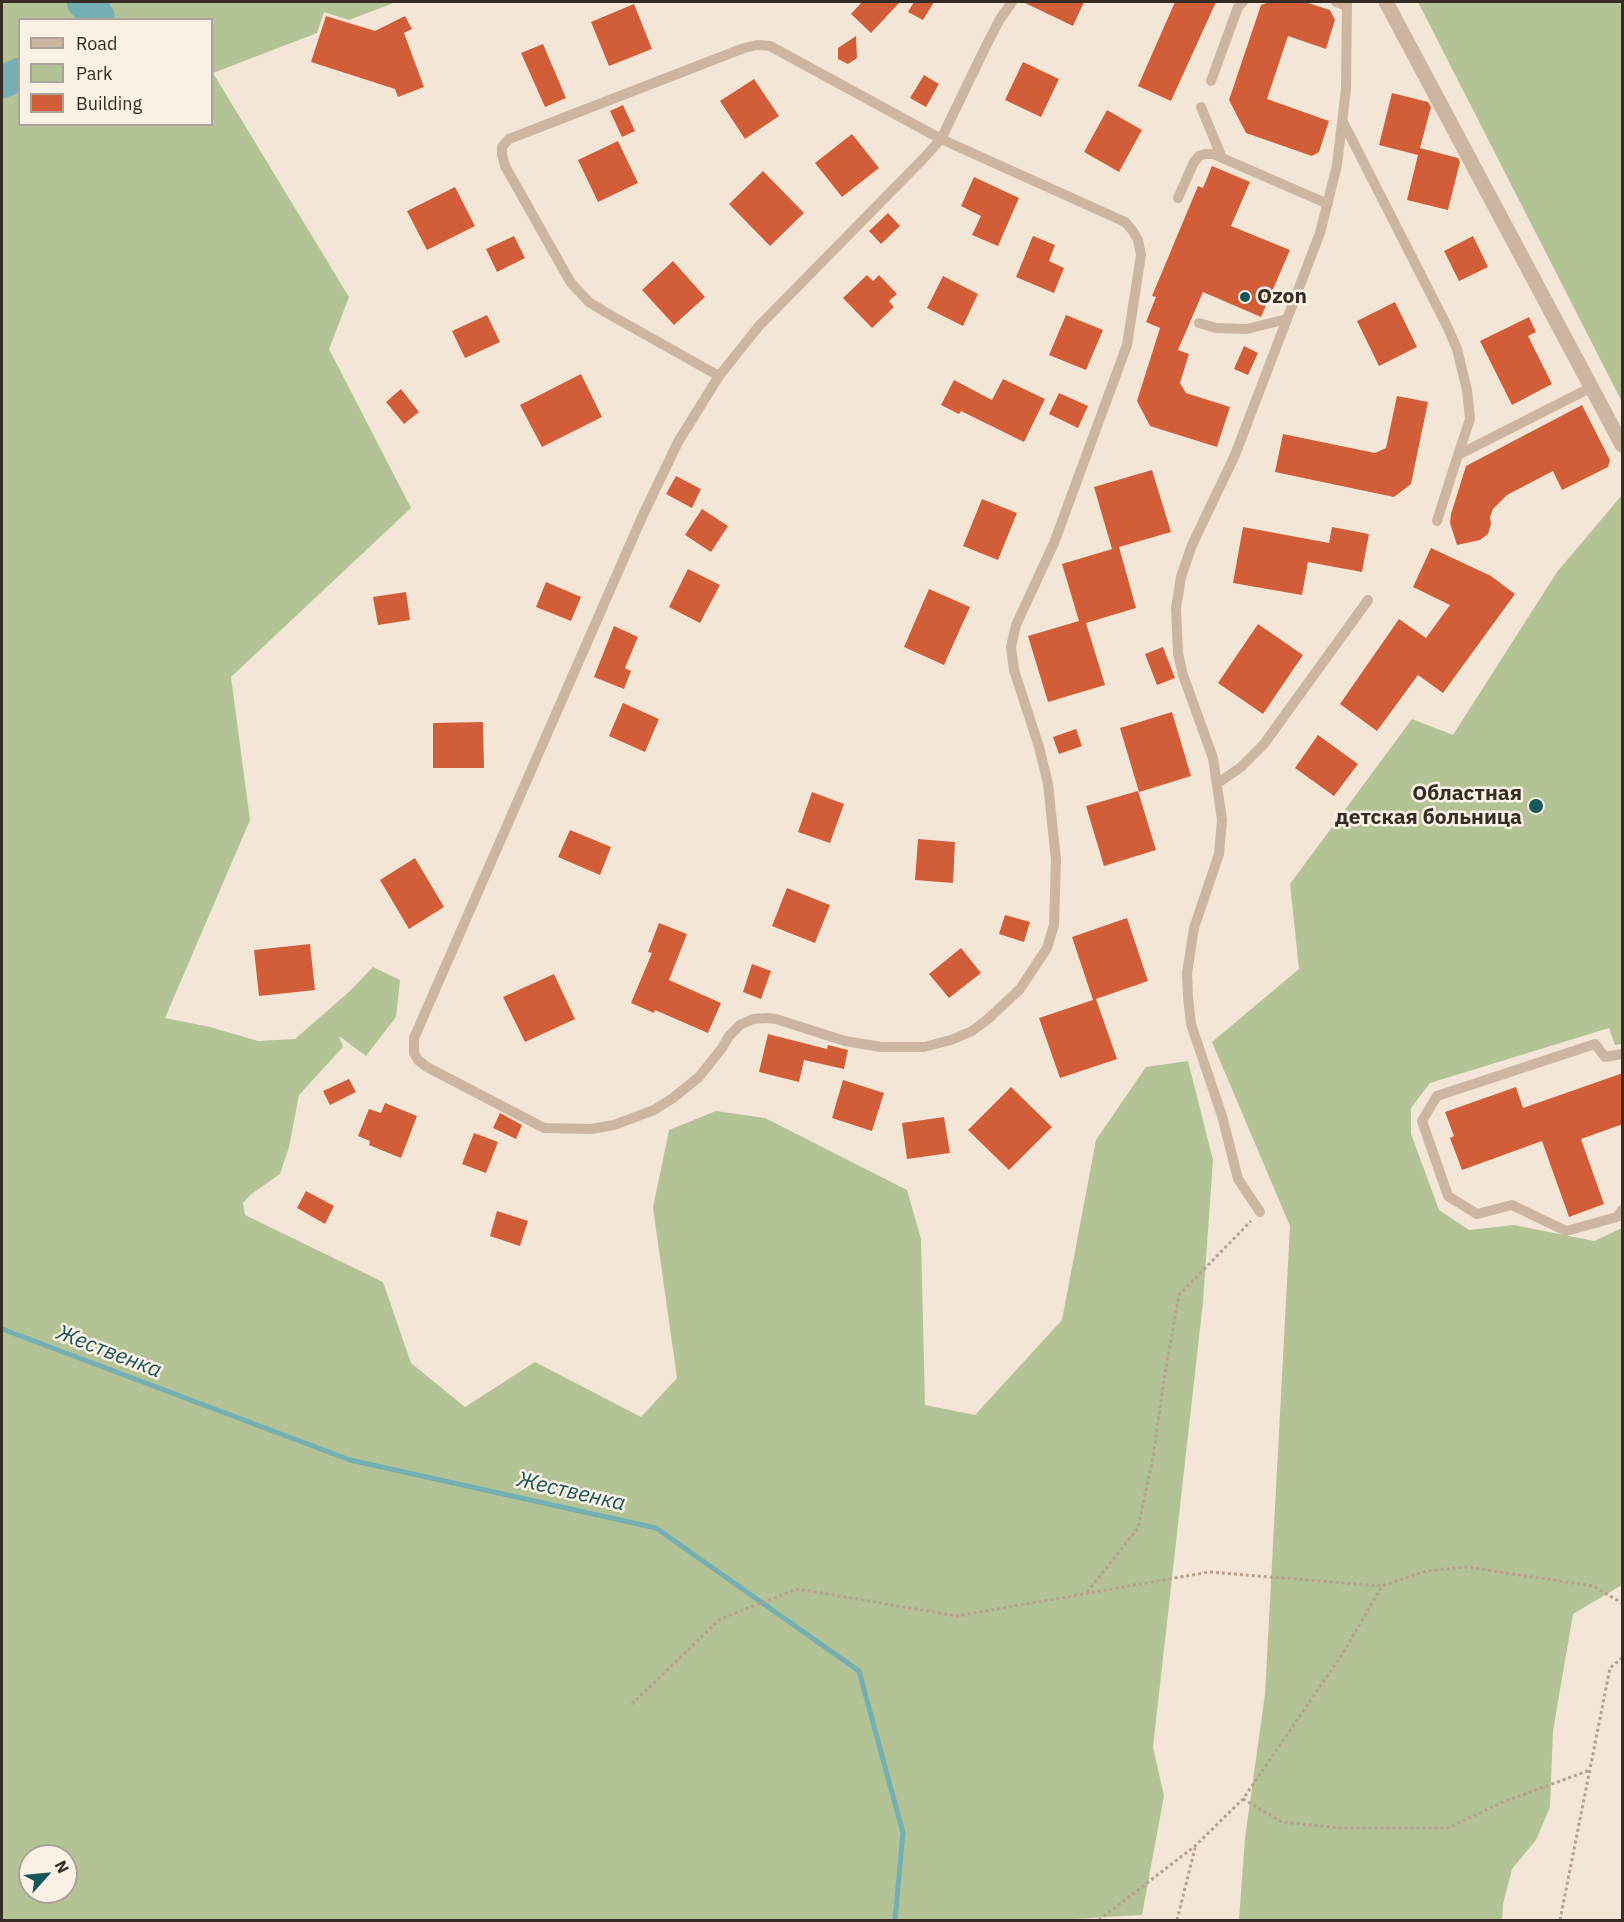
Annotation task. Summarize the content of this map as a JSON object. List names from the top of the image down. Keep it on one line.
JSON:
{"water":["Жественка"],"places":["Ozon","Областная детская больница"],"legend":["Road","Park","Building"],"north":"top right"}
